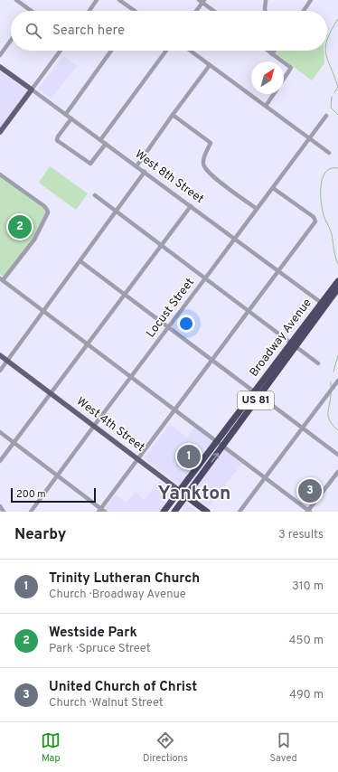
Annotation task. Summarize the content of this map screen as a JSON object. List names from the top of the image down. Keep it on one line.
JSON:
{"streets":{"highway":["Broadway Avenue","US 81","West 4th Street"],"main road":["West 8th Street"],"street":["Locust Street"]},"crossings":[["West 8th Street","Locust Street"],["West 8th Street","Broadway Avenue"],["Locust Street","West 4th Street"],["Broadway Avenue","West 4th Street"]],"districts":["Yankton"],"scale_bar":"200 m","north":"top right","page":{"search":"Search here","pins":["2","1","3"],"scale":"200 m","heading":["Nearby","3 results"],"list":[{"mark":"1","name":"Trinity Lutheran Church","note":"Church · Broadway Avenue","value":"310 m"},{"mark":"2","name":"Westside Park","note":"Park · Spruce Street","value":"450 m"},{"mark":"3","name":"United Church of Christ","note":"Church · Walnut Street","value":"490 m"}],"nav":["Map","Directions","Saved"]}}
